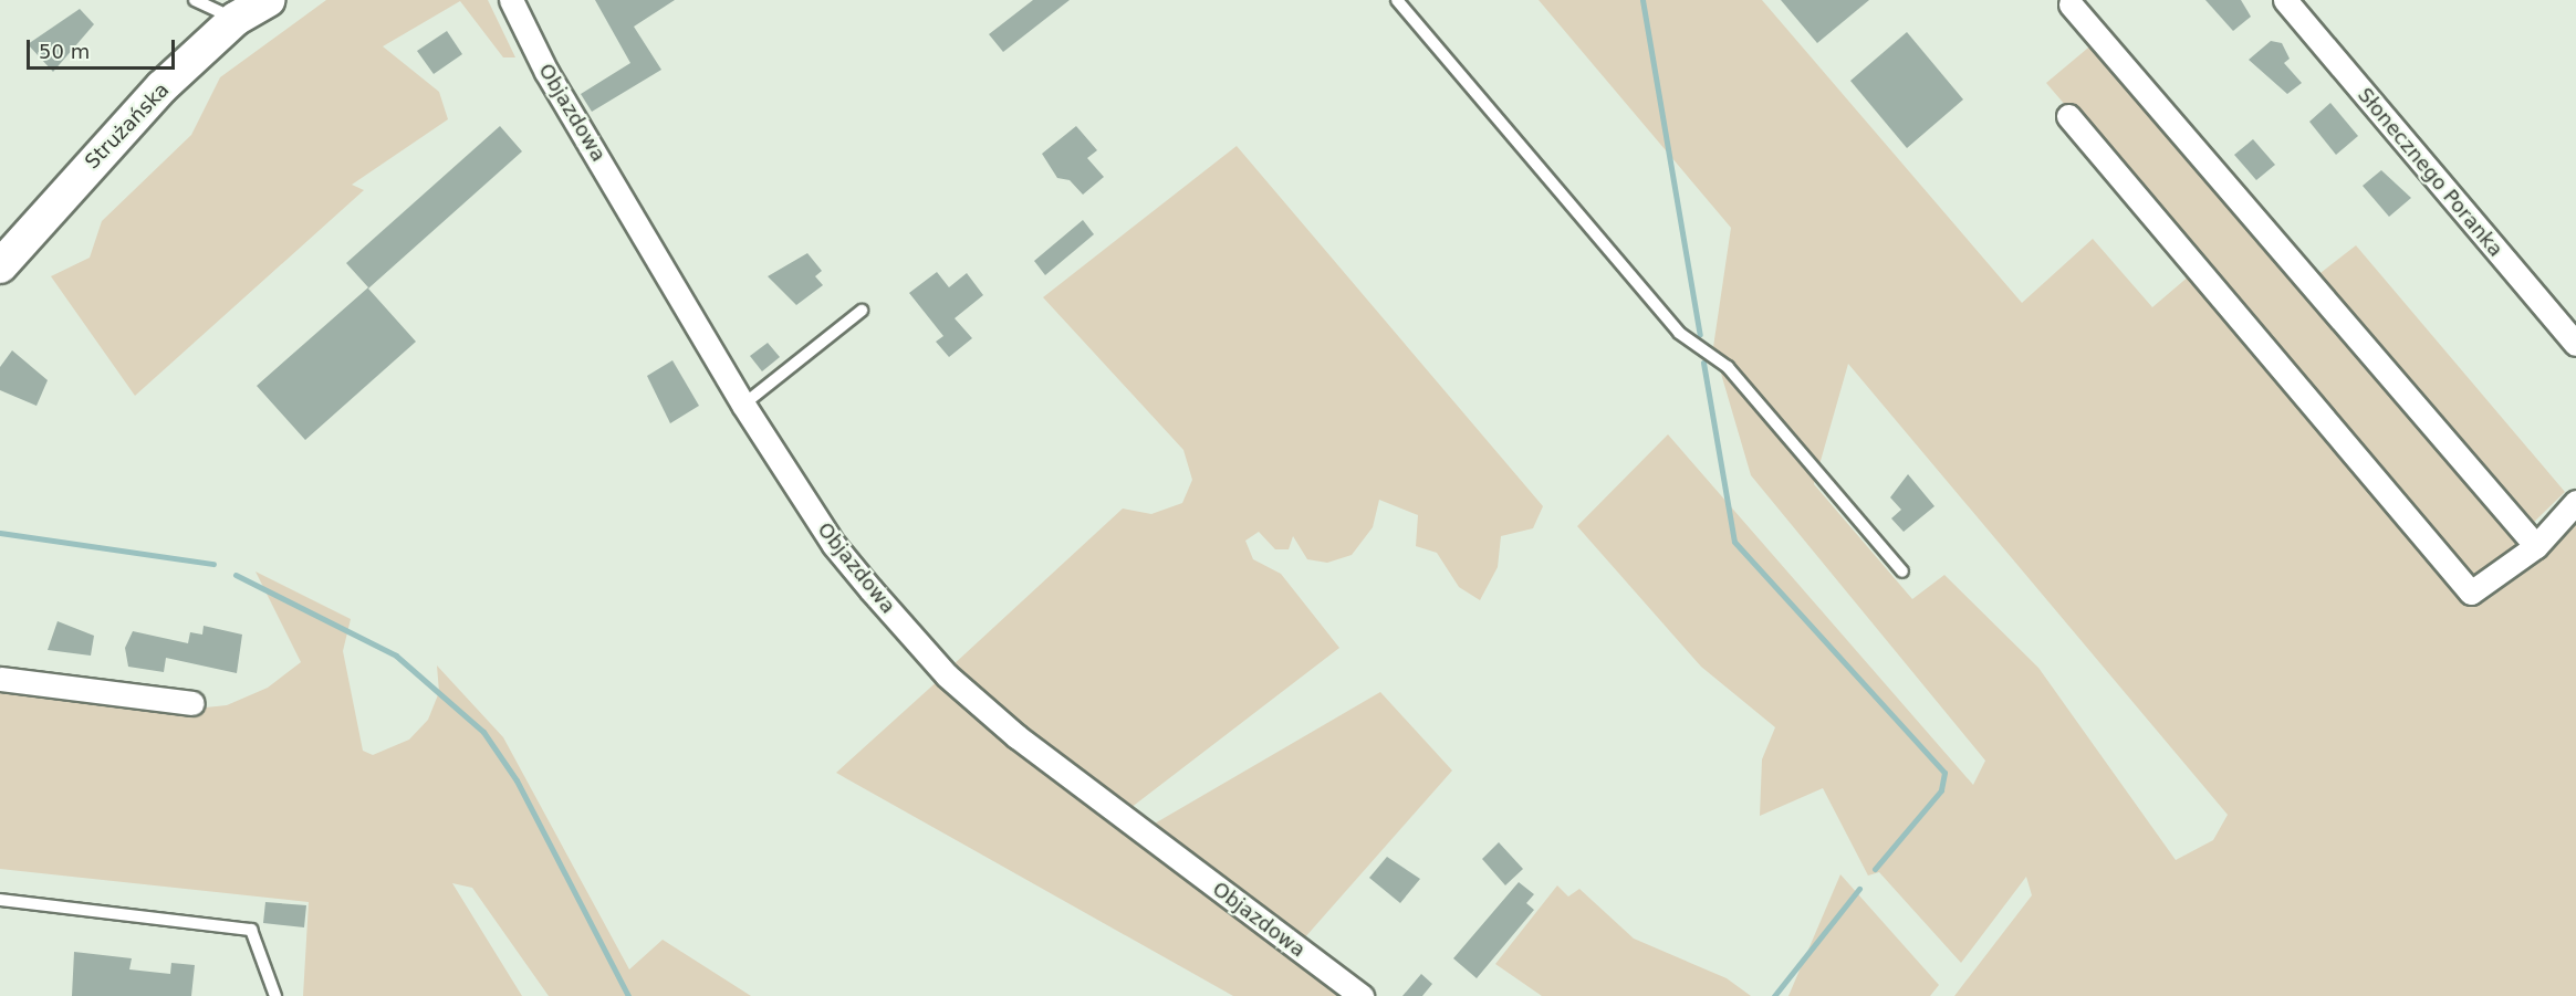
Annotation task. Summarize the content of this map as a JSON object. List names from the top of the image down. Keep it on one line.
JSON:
{"streets":{"main road":["Strużańska"],"street":["Objazdowa","Słonecznego Poranka"]},"scale_bar":"50 m"}
